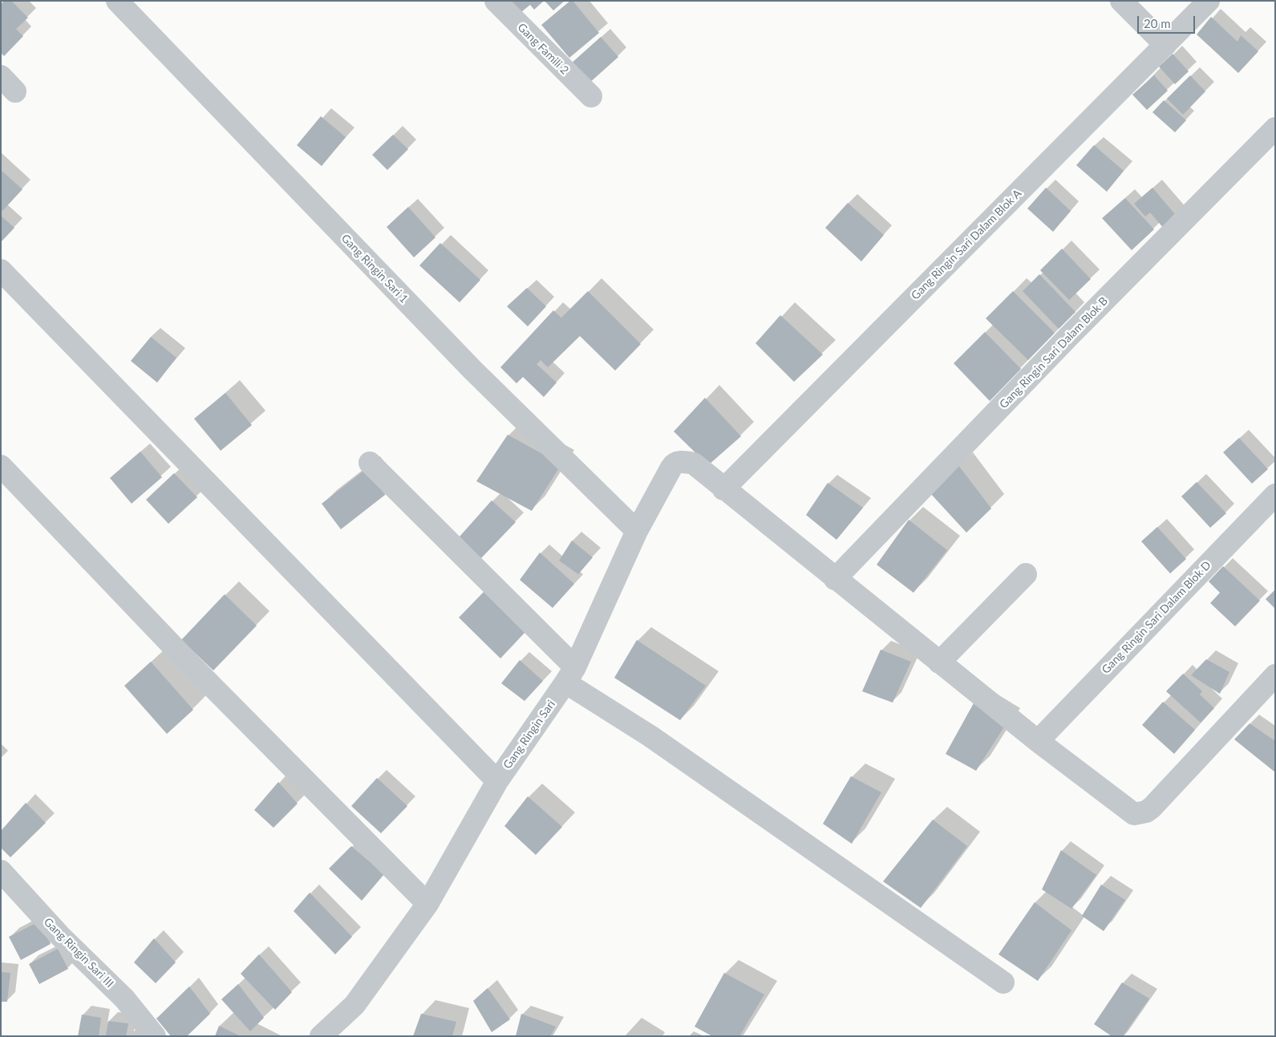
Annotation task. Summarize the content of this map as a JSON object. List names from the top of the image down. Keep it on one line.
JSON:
{"streets":{"street":["Gang Famili 2","Gang Ringin Sari Dalam Blok A","Gang Ringin Sari 1","Gang Ringin Sari Dalam Blok B","Gang Ringin Sari Dalam Blok D","Gang Ringin Sari","Gang Ringin Sari III"]},"crossings":[["Gang Ringin Sari Dalam Blok A","Gang Ringin Sari"],["Gang Ringin Sari 1","Gang Ringin Sari"]],"scale_bar":"20 m"}
